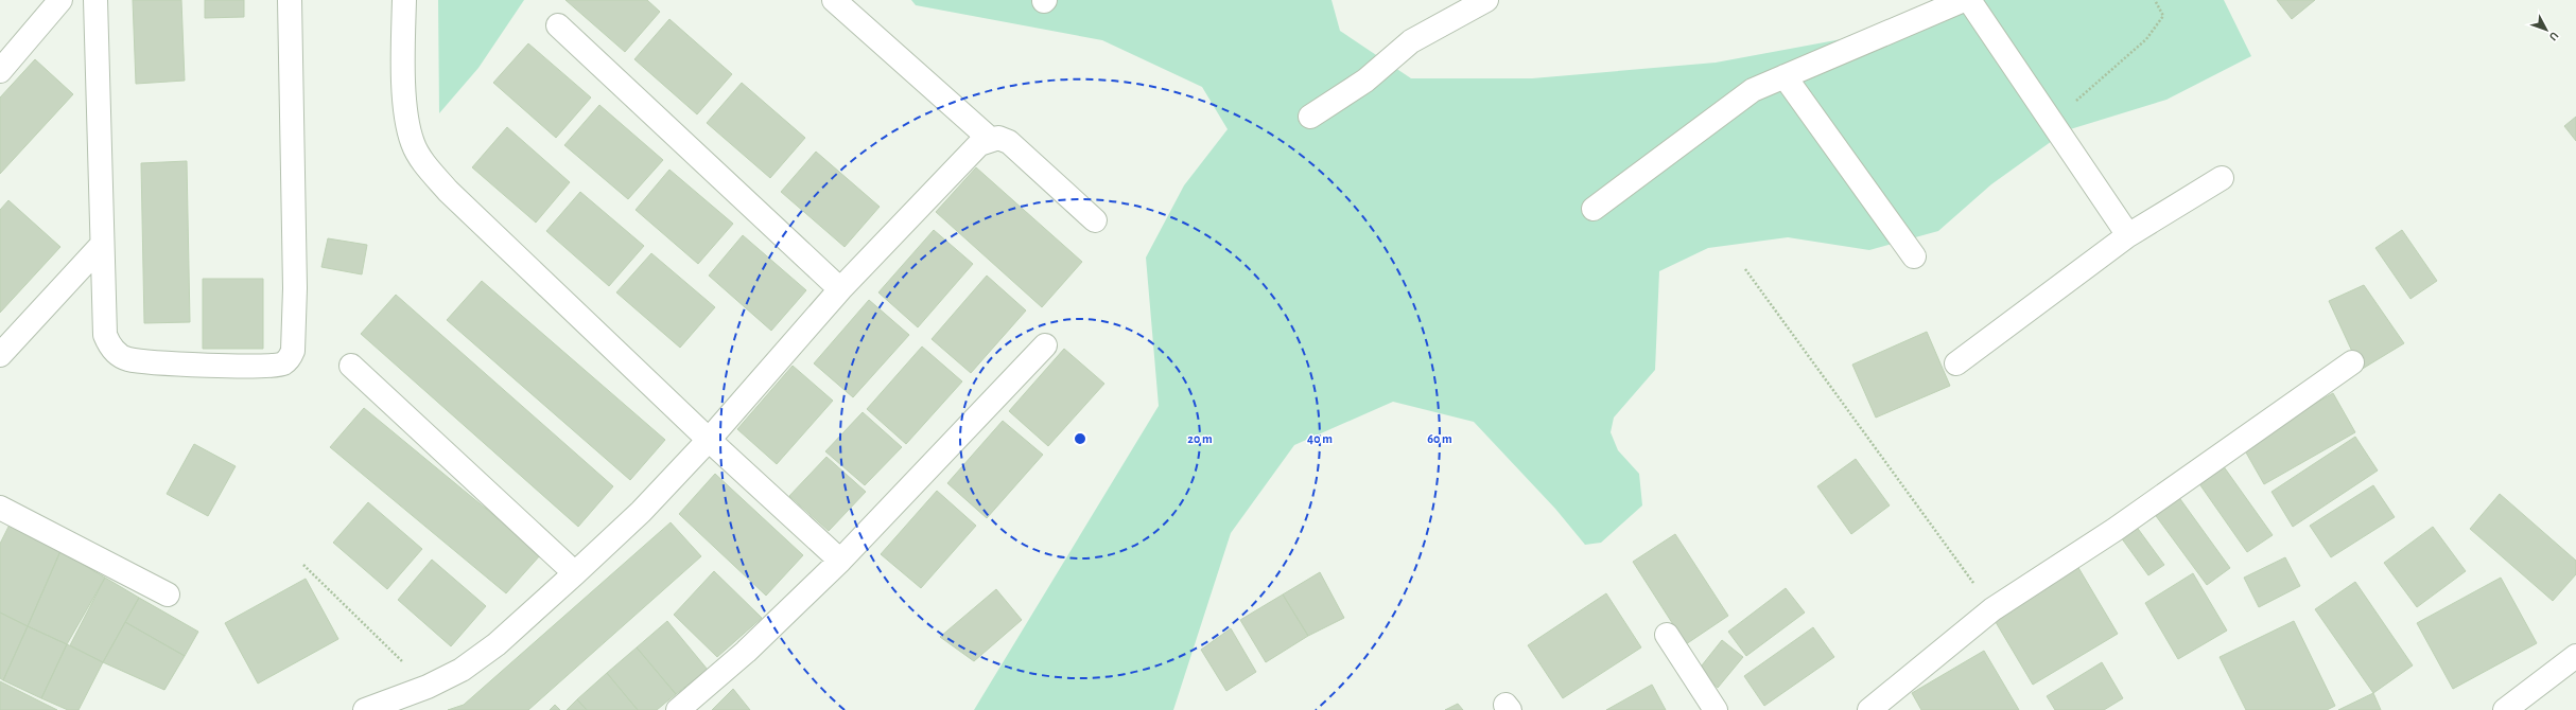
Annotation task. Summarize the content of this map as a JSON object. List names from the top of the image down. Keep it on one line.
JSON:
{"north":"bottom right","rings":["20 m","40 m","60 m"]}
